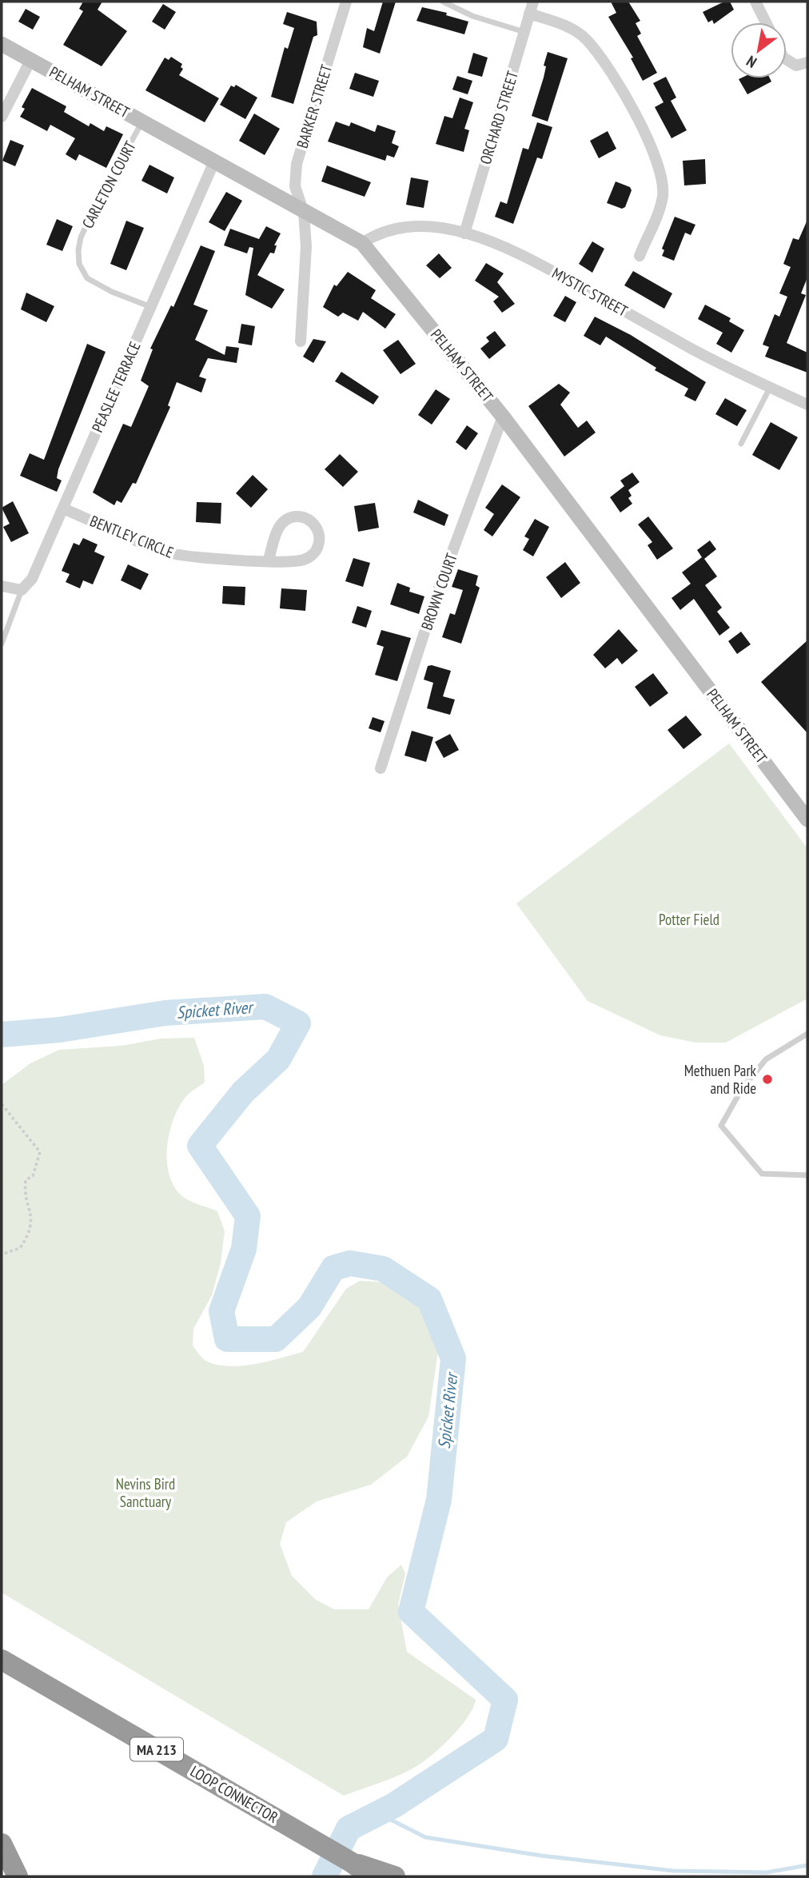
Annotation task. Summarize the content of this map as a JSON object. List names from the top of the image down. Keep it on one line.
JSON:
{"streets":{"highway":["MA 213","LOOP CONNECTOR"],"main road":["PELHAM STREET"],"street":["BARKER STREET","ORCHARD STREET","MYSTIC STREET","PEASLEE TERRACE","BENTLEY CIRCLE","BROWN COURT"],"lane":["CARLETON COURT"]},"crossings":[["PELHAM STREET","BARKER STREET"],["PELHAM STREET","CARLETON COURT"],["PELHAM STREET","MYSTIC STREET"],["PELHAM STREET","PEASLEE TERRACE"],["PELHAM STREET","BROWN COURT"],["ORCHARD STREET","MYSTIC STREET"],["CARLETON COURT","PEASLEE TERRACE"],["PEASLEE TERRACE","BENTLEY CIRCLE"]],"water":["Spicket River"],"parks":["Potter Field","Nevins Bird Sanctuary"],"places":["Methuen Park and Ride"],"north":"bottom left"}
